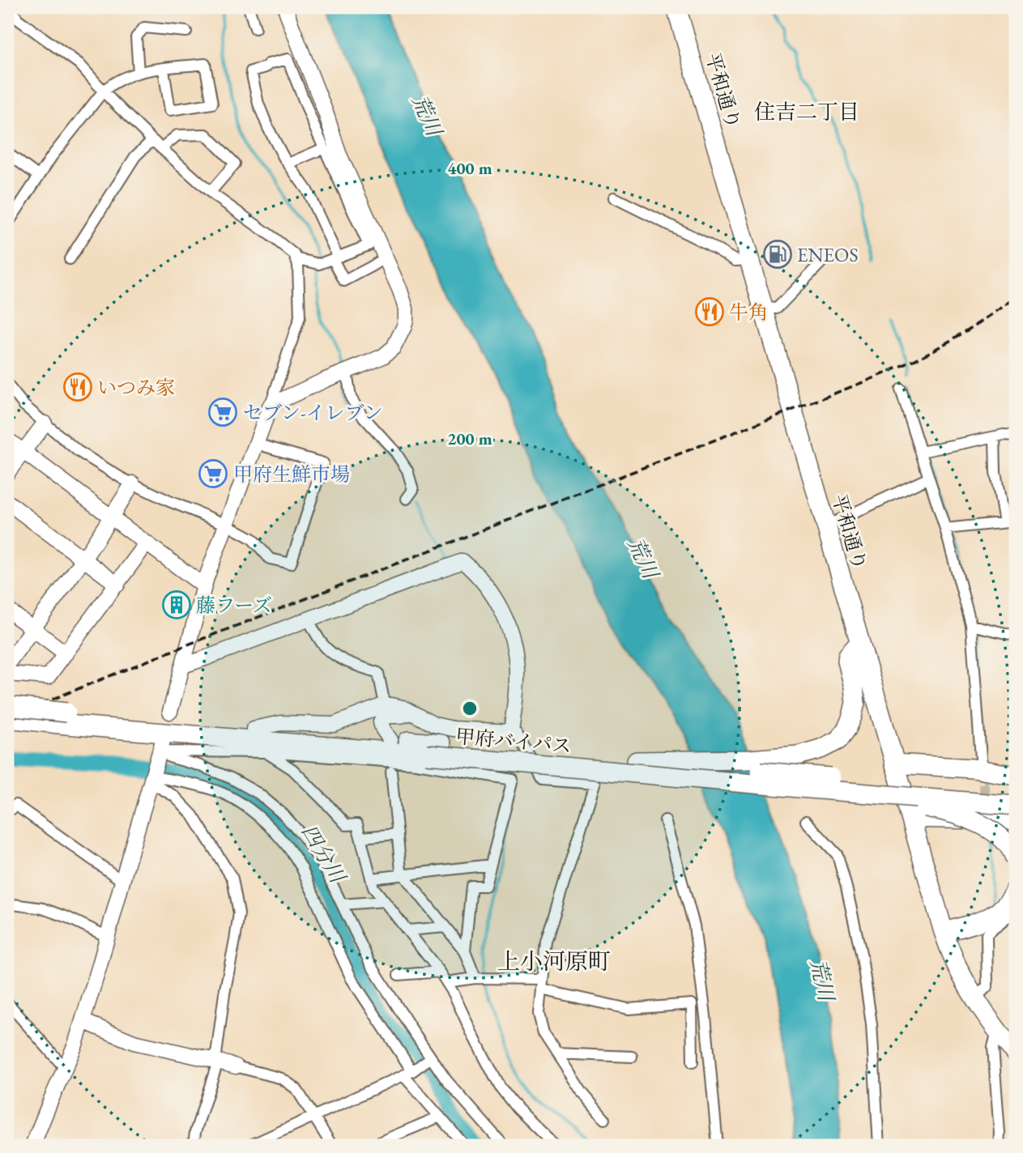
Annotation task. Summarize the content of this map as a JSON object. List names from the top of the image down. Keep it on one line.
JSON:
{"streets":{"highway":["平和通り","甲府バイパス"]},"districts":["住吉二丁目","上小河原町"],"water":["荒川","四分川"],"places":{"fuel station":["ENEOS"],"restaurant":["牛角","いつみ家"],"supermarket":["セブン-イレブン","甲府生鮮市場"],"building":["藤フーズ"]},"rings":["400 m","200 m"]}
